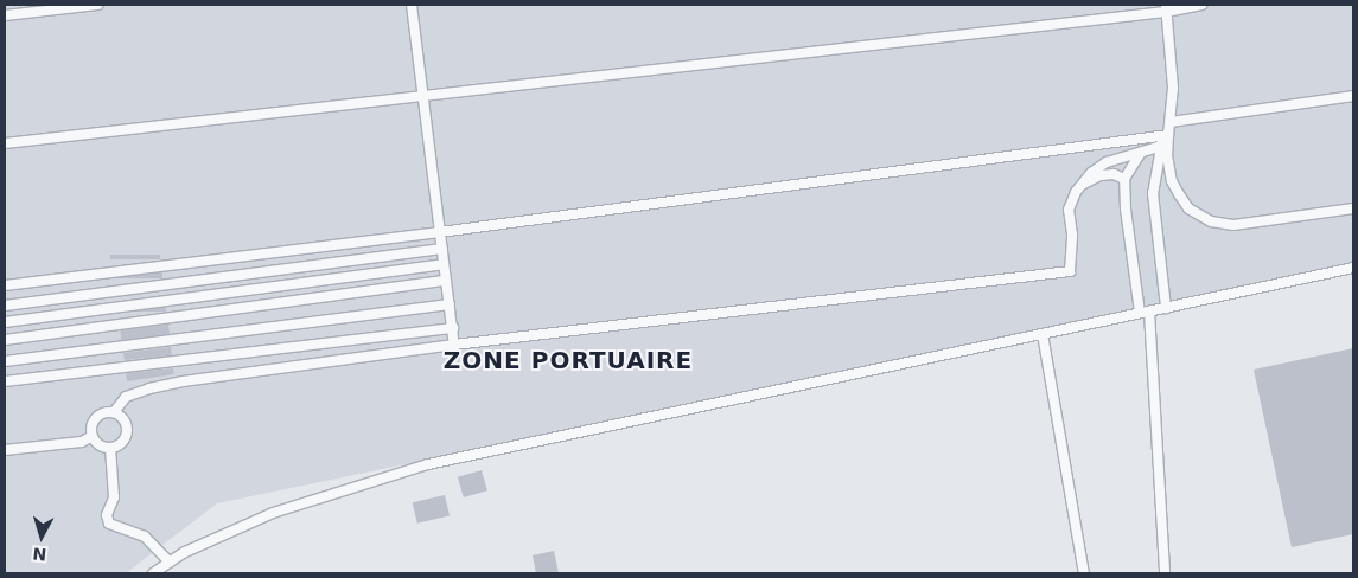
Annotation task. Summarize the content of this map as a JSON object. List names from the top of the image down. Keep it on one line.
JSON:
{"districts":["ZONE PORTUAIRE"],"north":"bottom"}
